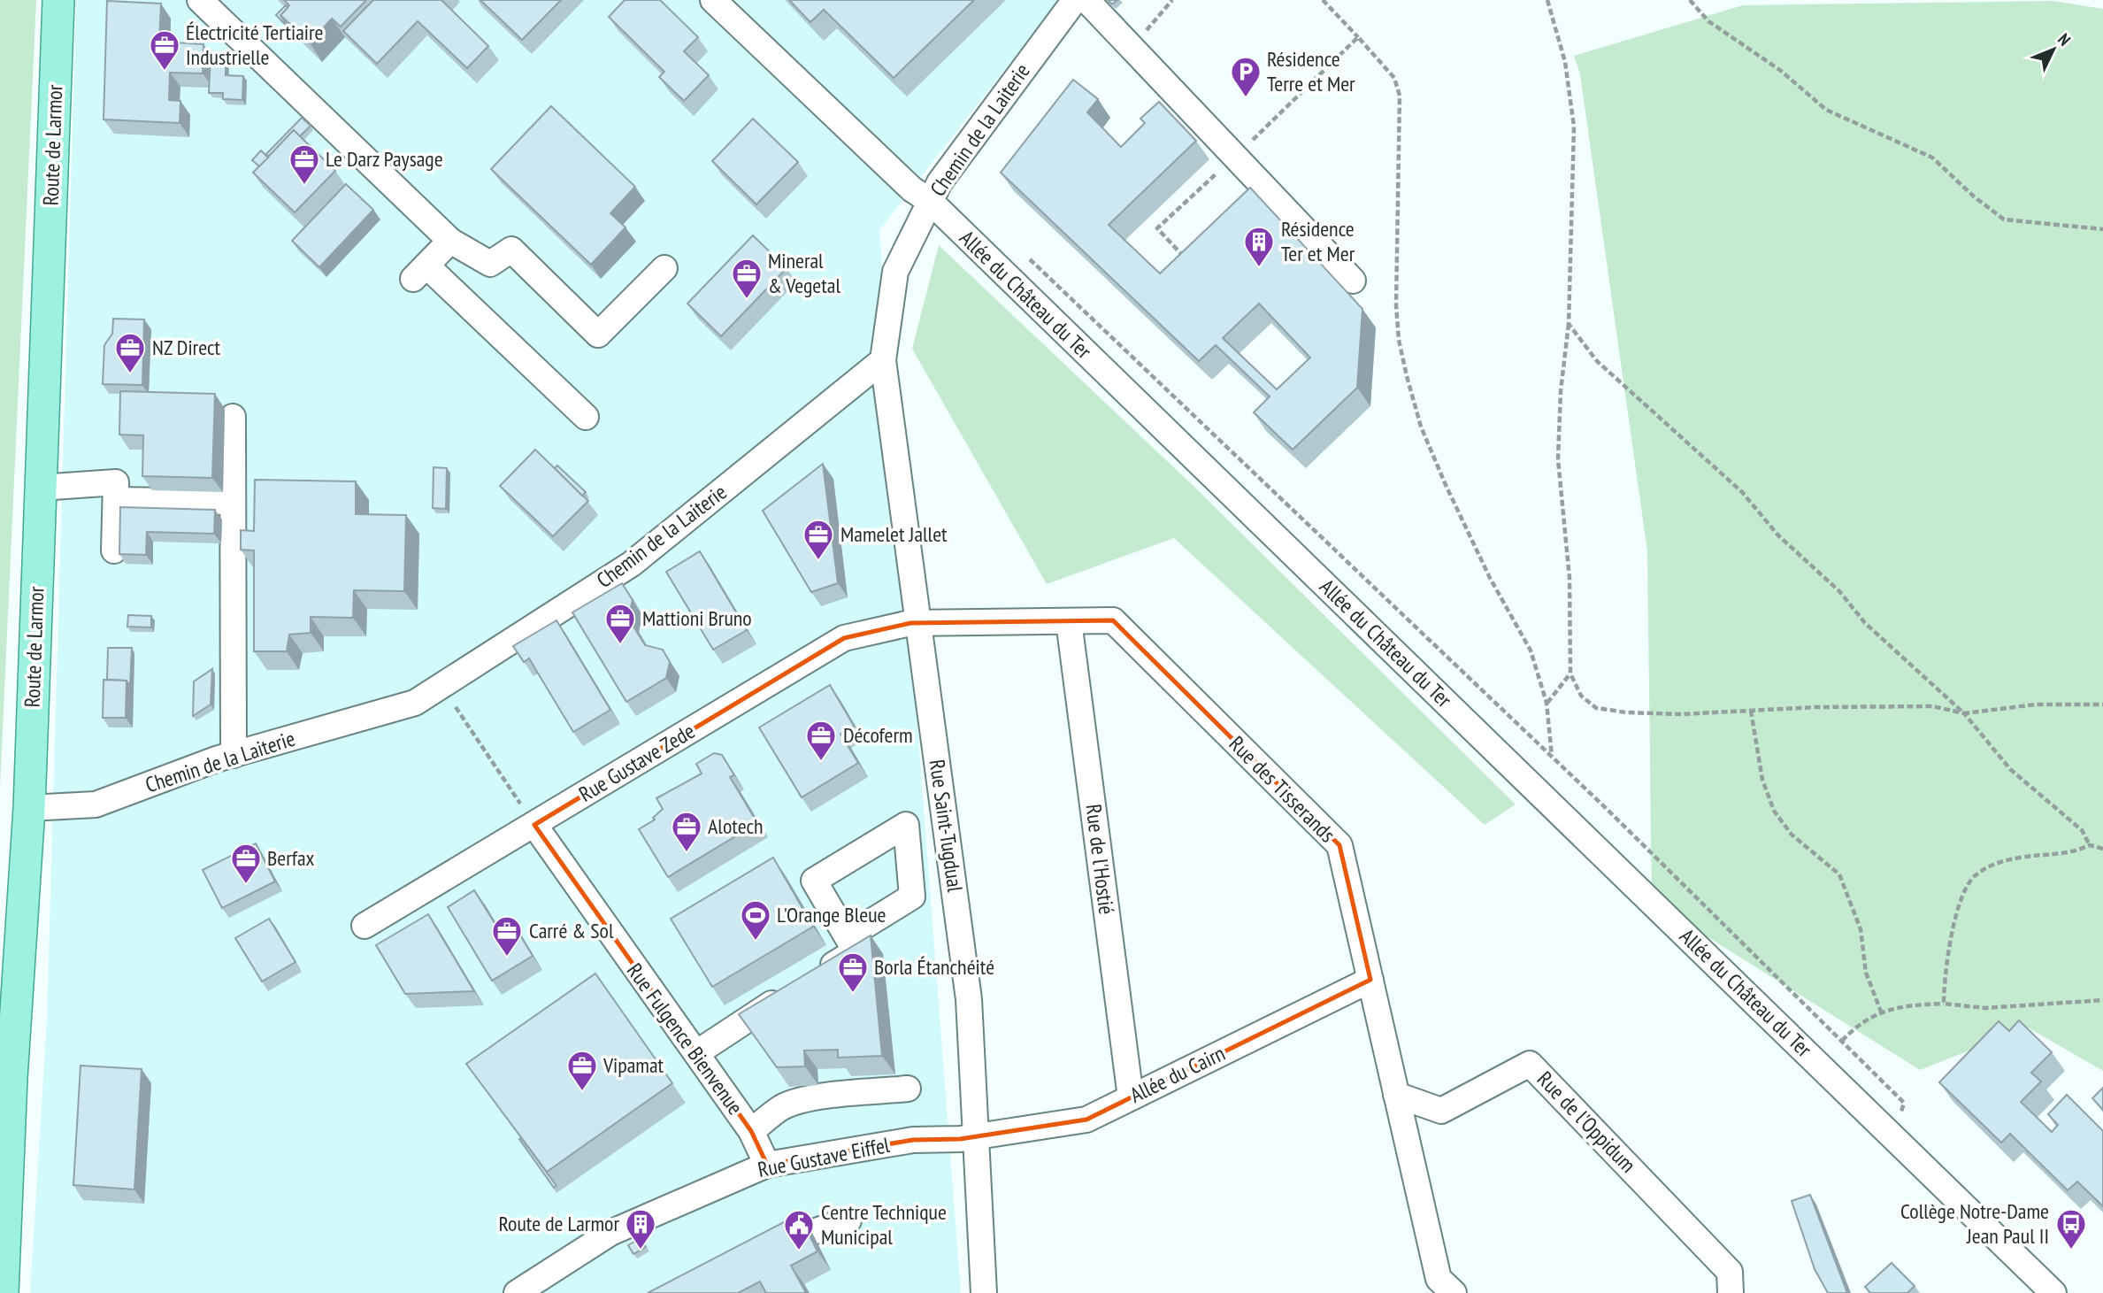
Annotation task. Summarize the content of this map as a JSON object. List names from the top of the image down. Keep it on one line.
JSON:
{"streets":{"main road":["Route de Larmor"],"street":["Chemin de la Laiterie","Allée du Château du Ter","Rue Gustave Zede","Rue des Tisserands","Rue Saint-Tugdual","Rue de l'Hostié","Rue Fulgence Bienvenue","Allée du Cairn","Rue de l'Oppidum","Rue Gustave Eiffel"]},"crossings":[["Chemin de la Laiterie","Route de Larmor"],["Chemin de la Laiterie","Allée du Château du Ter"],["Chemin de la Laiterie","Rue Saint-Tugdual"],["Rue Gustave Zede","Rue des Tisserands"],["Rue Gustave Zede","Rue Saint-Tugdual"],["Rue Gustave Zede","Rue Fulgence Bienvenue"],["Rue des Tisserands","Rue Saint-Tugdual"],["Rue des Tisserands","Rue de l'Hostié"],["Rue des Tisserands","Allée du Cairn"],["Rue des Tisserands","Rue de l'Oppidum"],["Rue Saint-Tugdual","Allée du Cairn"],["Rue Saint-Tugdual","Rue Gustave Eiffel"],["Rue de l'Hostié","Allée du Cairn"],["Rue Fulgence Bienvenue","Rue Gustave Eiffel"],["Allée du Cairn","Rue Gustave Eiffel"]],"places":{"office":["Électricité Tertiaire Industrielle","Le Darz Paysage","Mineral & Vegetal","NZ Direct","Mamelet Jallet","Mattioni Bruno","Décoferm","Alotech","Berfax","Carré & Sol","Borla Étanchéité","Vipamat"],"parking":["Résidence Terre et Mer"],"building":["Résidence Ter et Mer","Route de Larmor"],"sports":["L'Orange Bleue"],"bus stop":["Collège Notre-Dame Jean Paul II"],"public building":["Centre Technique Municipal"]},"north":"top right"}
